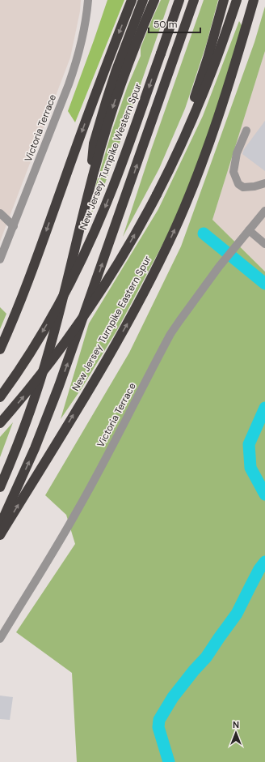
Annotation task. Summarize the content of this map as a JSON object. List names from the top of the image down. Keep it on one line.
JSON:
{"streets":{"highway":["New Jersey Turnpike Western Spur","New Jersey Turnpike Eastern Spur"],"street":["Victoria Terrace"]},"scale_bar":"50 m","north":"top"}
